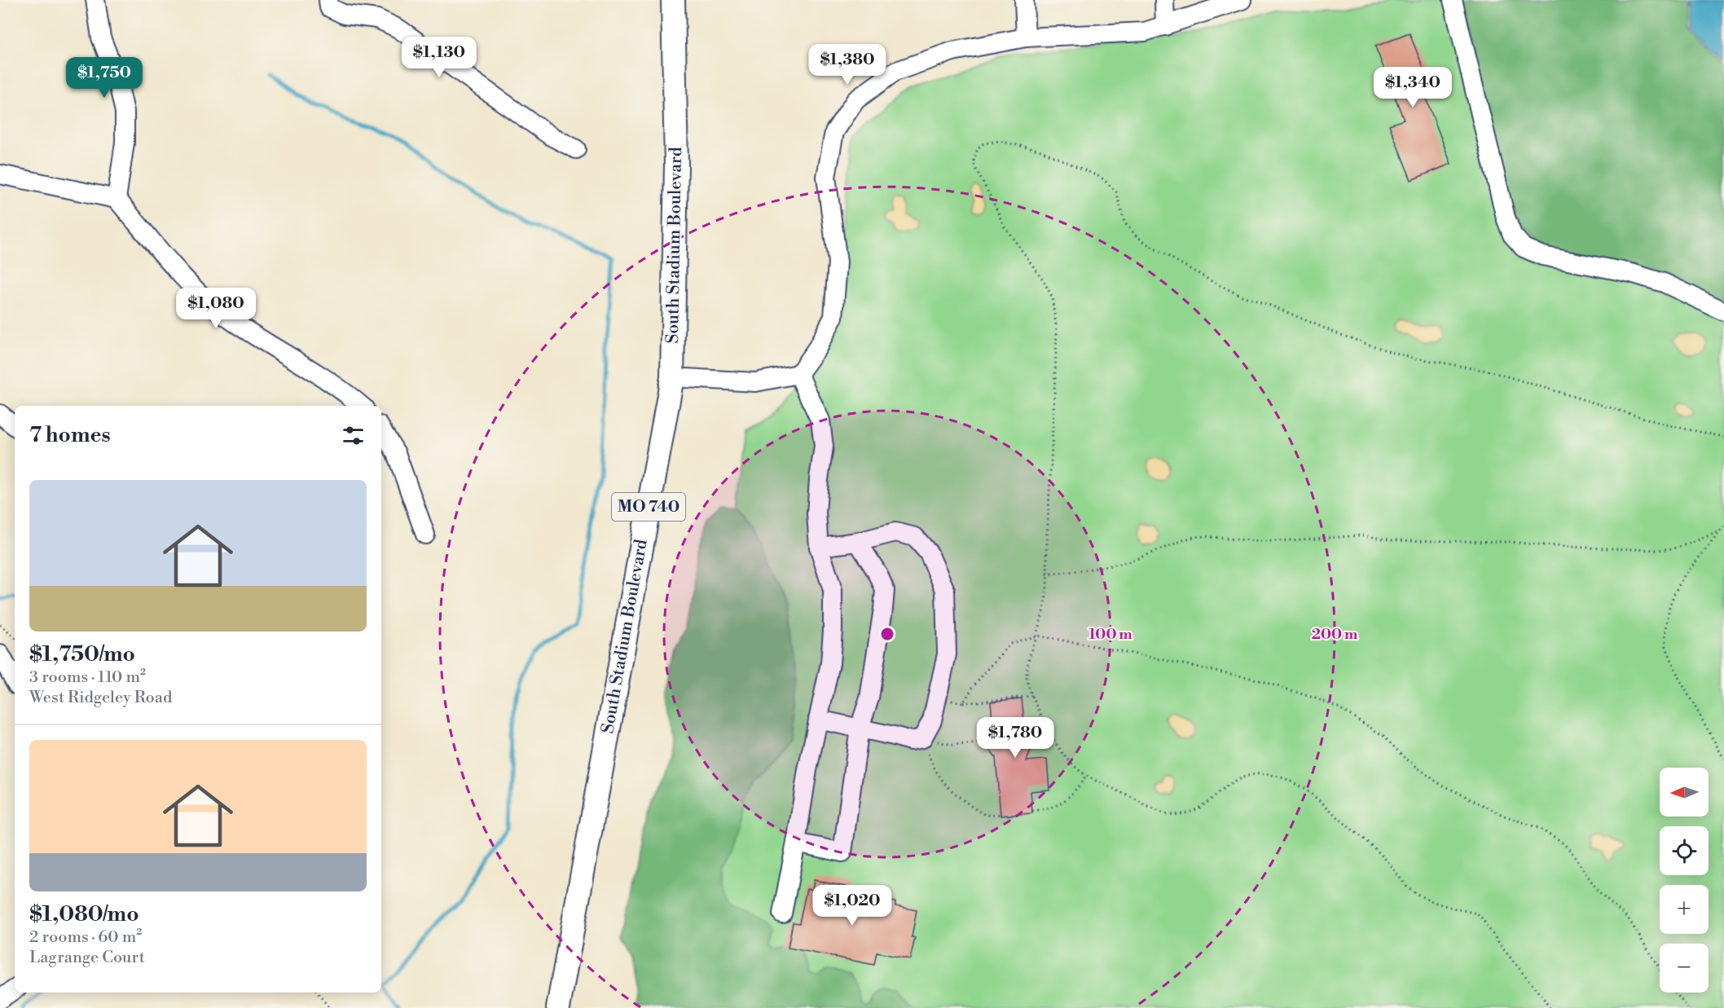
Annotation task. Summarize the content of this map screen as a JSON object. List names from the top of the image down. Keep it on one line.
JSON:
{"streets":{"main road":["South Stadium Boulevard","MO 740"]},"north":"left","page":{"price":["$1,130","$1,380","$1,750","$1,340","$1,080","$1,780","$1,020"],"heading":"7 homes","list":[{"name":"$1,750/mo","note":"3 rooms · 110 m² · West Ridgeley Road"},{"name":"$1,080/mo","note":"2 rooms · 60 m² · Lagrange Court"}],"map_buttons":["+","−"]},"rings":["100 m","200 m"]}
